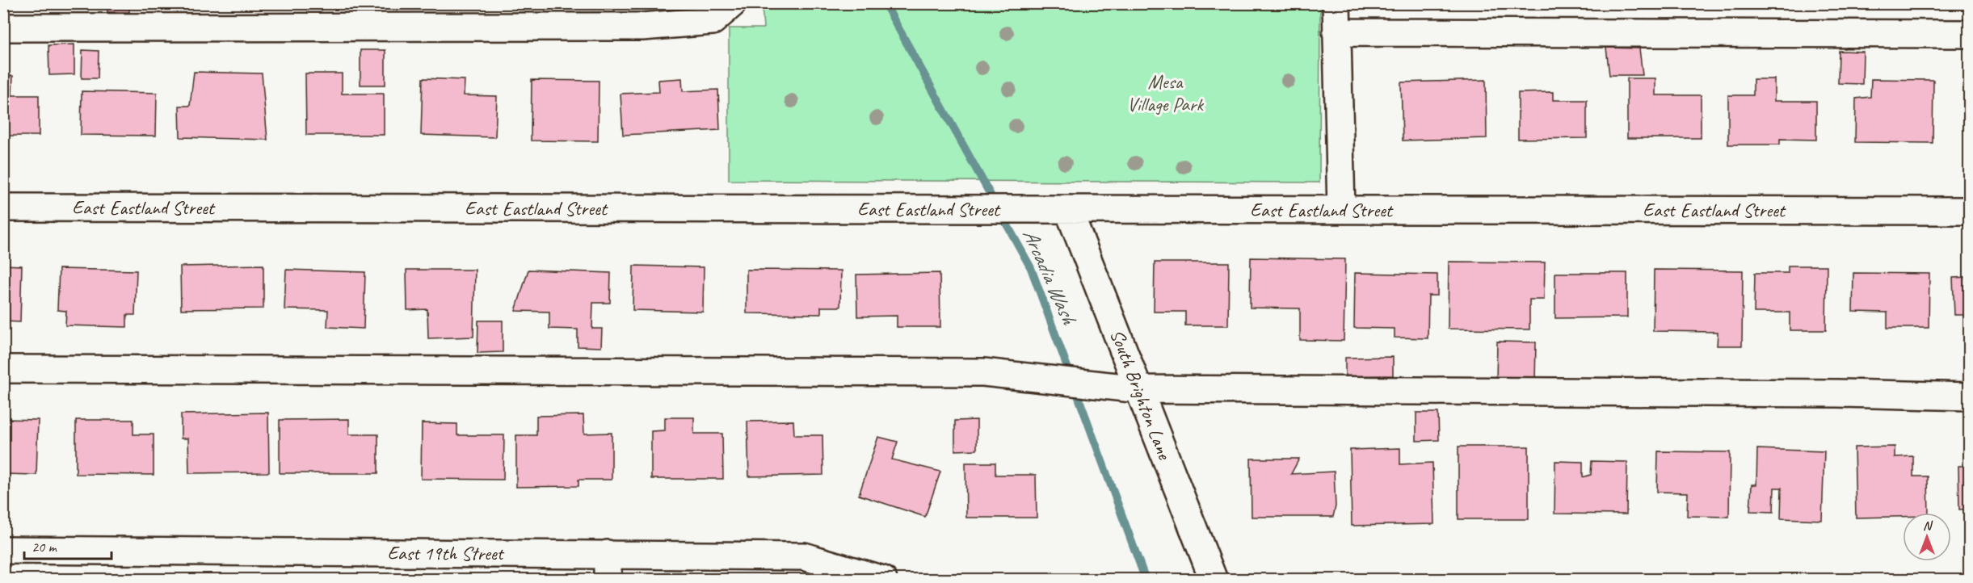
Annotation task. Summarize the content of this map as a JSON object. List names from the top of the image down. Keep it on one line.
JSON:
{"streets":{"street":["East Eastland Street","South Brighton Lane","East 19th Street"]},"crossings":[["East Eastland Street","South Brighton Lane"]],"water":["Arcadia Wash"],"parks":["Mesa Village Park"],"scale_bar":"20 m","north":"top"}
